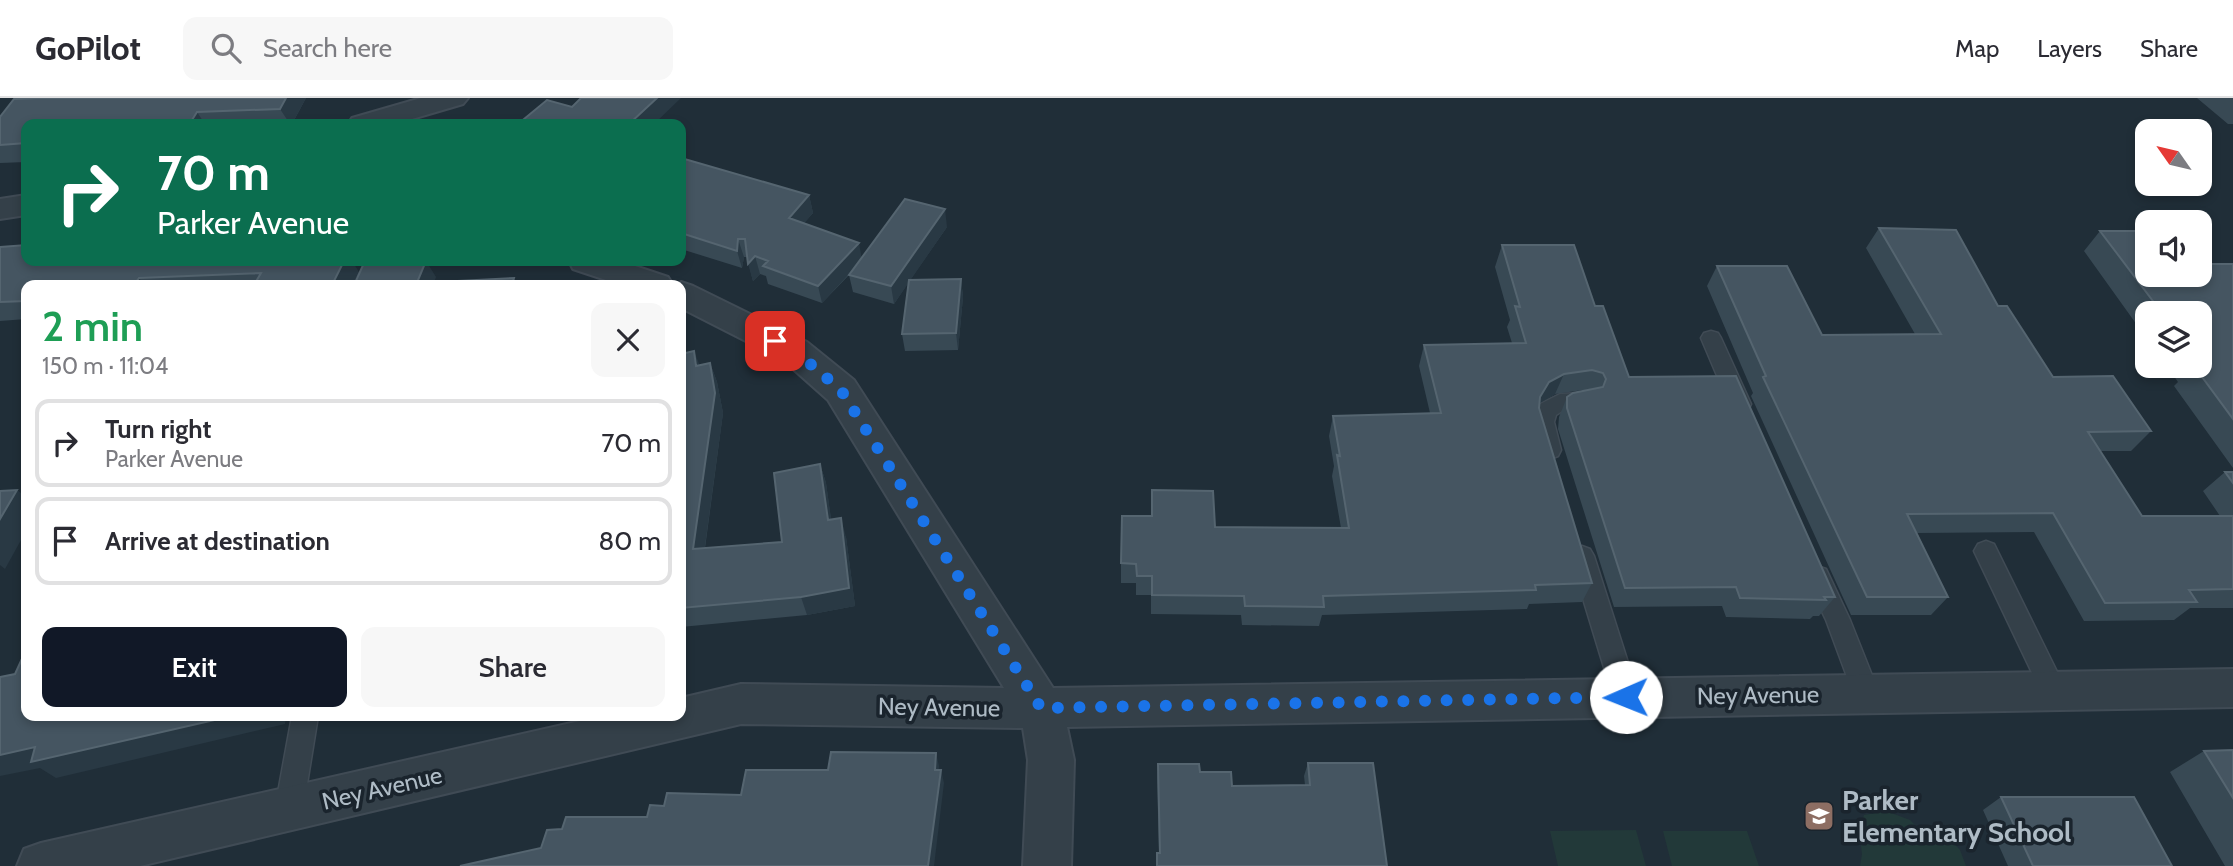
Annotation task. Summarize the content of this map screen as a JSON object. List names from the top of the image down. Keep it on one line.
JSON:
{"streets":{"street":["Ney Avenue"]},"places":{"school or university":["Parker Elementary School"]},"north":"top left","page":{"header":"GoPilot","search":"Search here","nav":["Map","Layers","Share"],"turn":["70 m","Parker Avenue"],"heading":["2 min","150 m · 11:04"],"list":[{"name":"Turn right","note":"Parker Avenue","value":"70 m"},{"name":"Arrive at destination","value":"80 m"}],"buttons":["Exit","Share"]}}
